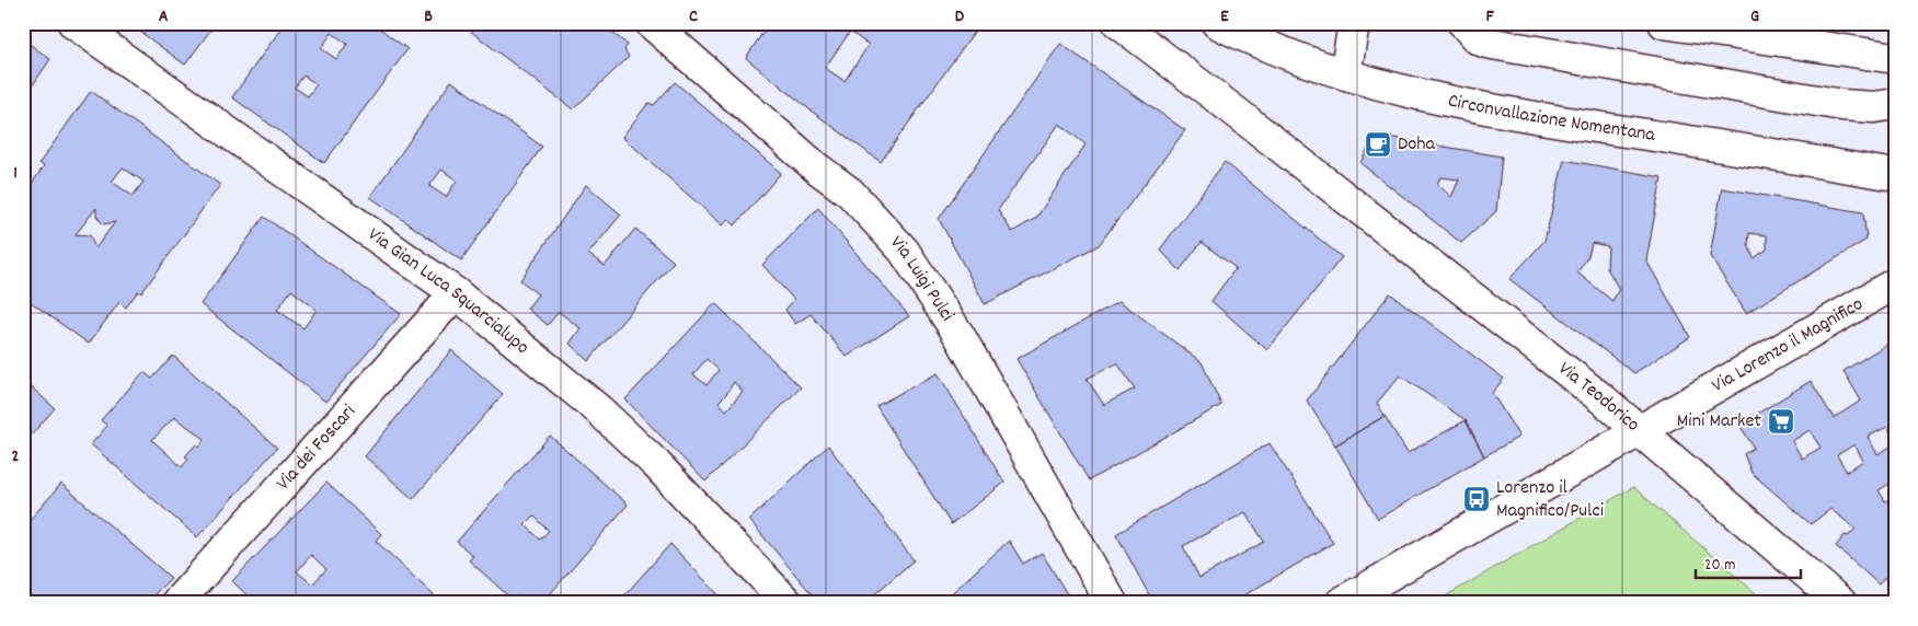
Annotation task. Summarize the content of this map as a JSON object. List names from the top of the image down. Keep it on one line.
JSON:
{"streets":{"street":["Circonvallazione Nomentana","Via Luigi Pulci","Via Gian Luca Squarcialupo","Via Lorenzo il Magnifico","Via Teodorico","Via dei Foscari"]},"crossings":[["Via Gian Luca Squarcialupo","Via dei Foscari"],["Via Lorenzo il Magnifico","Via Teodorico"]],"places":{"cafe":["Doha"],"supermarket":["Mini Market"],"bus stop":["Lorenzo il Magnifico/Pulci"]},"scale_bar":"20 m","grid":{"columns":["A","B","C","D","E","F","G"],"rows":["1","2"]}}
